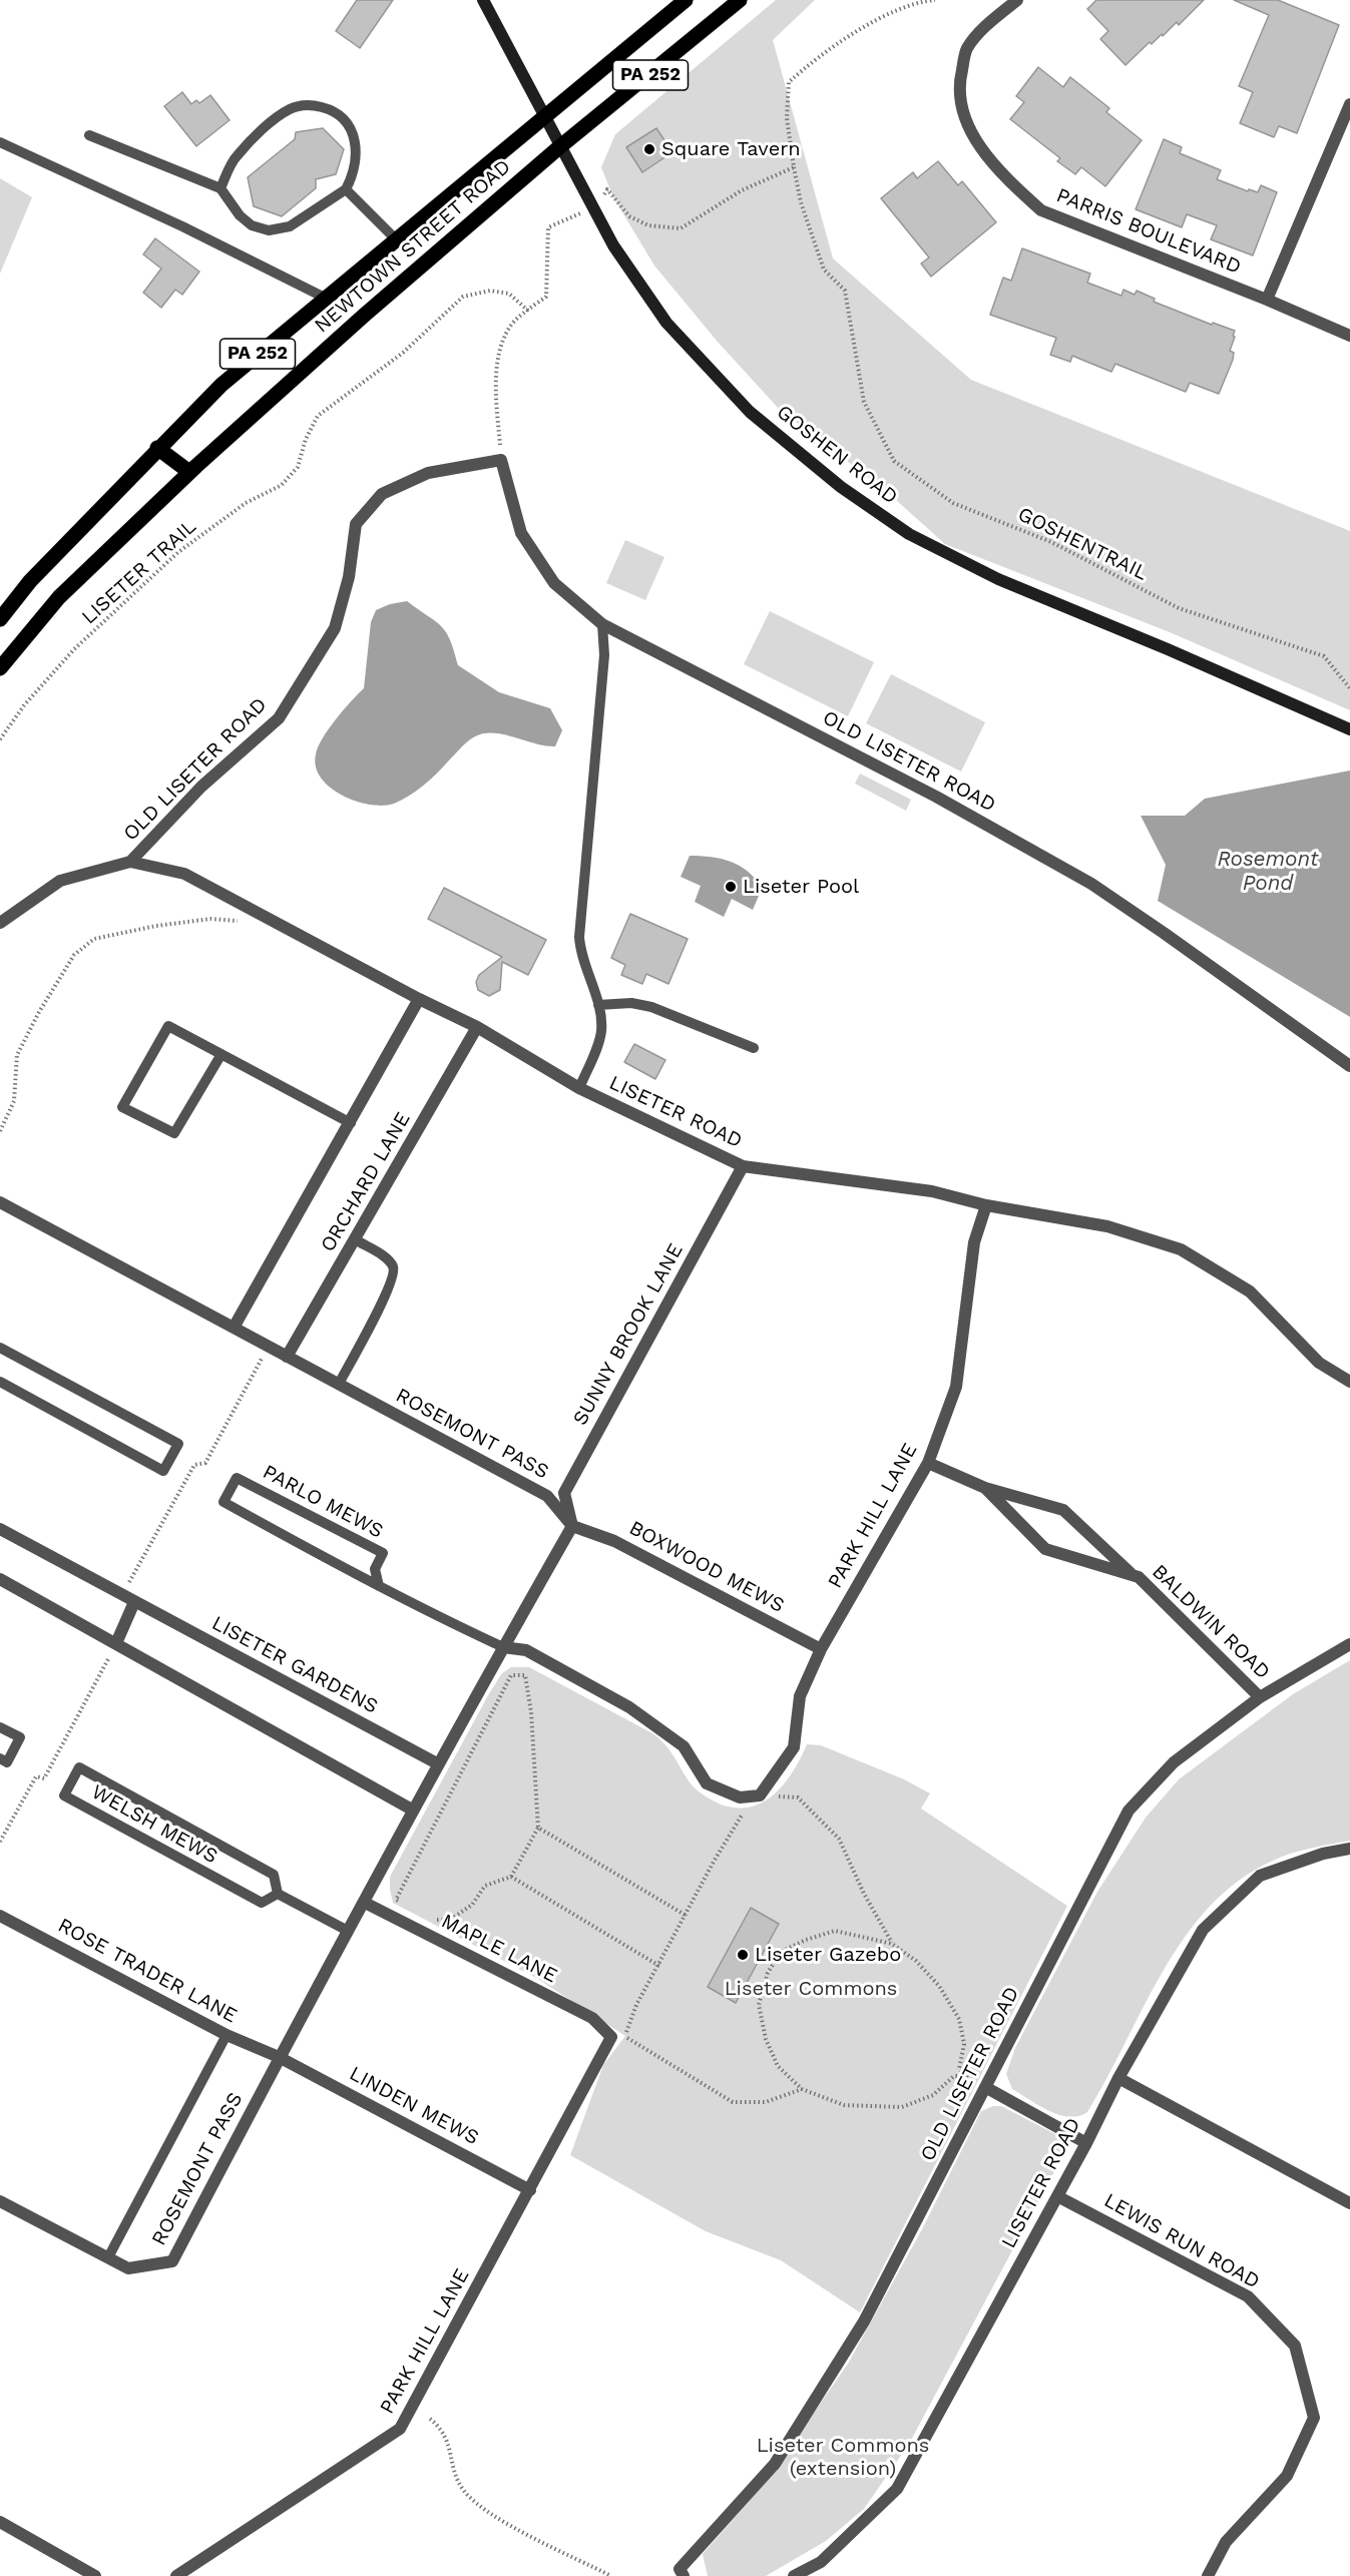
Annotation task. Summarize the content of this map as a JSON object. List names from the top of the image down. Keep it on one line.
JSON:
{"streets":{"main road":["PA 252","NEWTOWN STREET ROAD","GOSHEN ROAD"],"street":["PARRIS BOULEVARD","OLD LISETER ROAD","LISETER ROAD","ORCHARD LANE","SUNNY BROOK LANE","ROSEMONT PASS","PARK HILL LANE","BOXWOOD MEWS","BALDWIN ROAD","LISETER GARDENS","MAPLE LANE","ROSE TRADER LANE","LINDEN MEWS","LEWIS RUN ROAD"],"lane":["PARLO MEWS","WELSH MEWS"],"path":["GOSHENTRAIL","LISETER TRAIL"]},"crossings":[["NEWTOWN STREET ROAD","GOSHEN ROAD"],["OLD LISETER ROAD","LISETER ROAD"],["OLD LISETER ROAD","BALDWIN ROAD"],["LISETER ROAD","ORCHARD LANE"],["LISETER ROAD","SUNNY BROOK LANE"],["LISETER ROAD","PARK HILL LANE"],["LISETER ROAD","LEWIS RUN ROAD"],["ORCHARD LANE","ROSEMONT PASS"],["SUNNY BROOK LANE","ROSEMONT PASS"],["SUNNY BROOK LANE","BOXWOOD MEWS"],["ROSEMONT PASS","BOXWOOD MEWS"],["ROSEMONT PASS","ROSE TRADER LANE"],["ROSEMONT PASS","LINDEN MEWS"],["PARK HILL LANE","BOXWOOD MEWS"],["PARK HILL LANE","BALDWIN ROAD"],["PARK HILL LANE","MAPLE LANE"],["PARK HILL LANE","LINDEN MEWS"],["ROSE TRADER LANE","LINDEN MEWS"]],"water":["Rosemont Pond"],"parks":["Liseter Commons","Liseter Commons (extension)"],"places":["Square Tavern","Liseter Pool","Liseter Gazebo"]}
